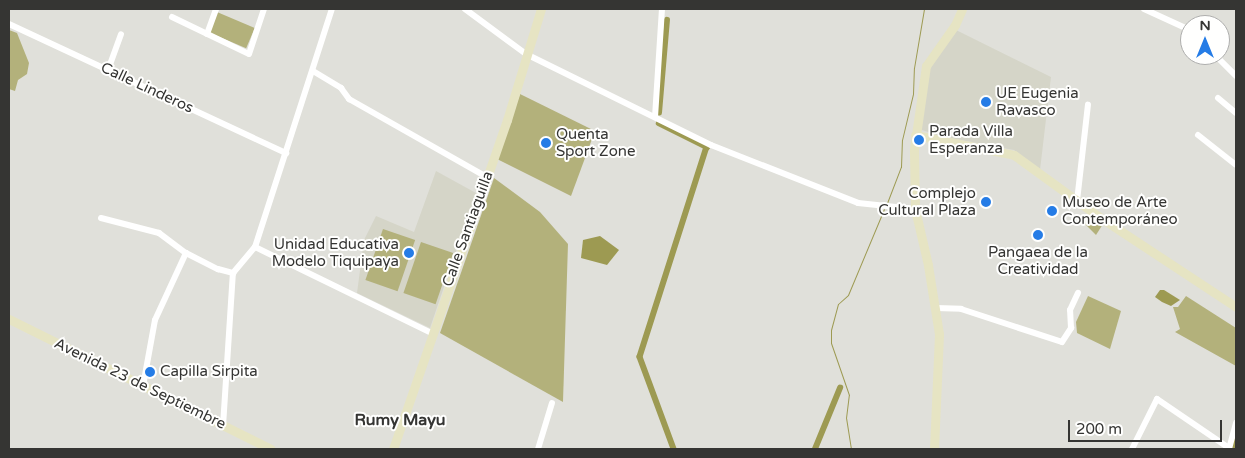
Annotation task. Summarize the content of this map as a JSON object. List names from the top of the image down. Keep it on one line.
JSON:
{"streets":{"main road":["Calle Santiaguilla","Avenida 23 de Septiembre"],"street":["Calle Linderos"]},"districts":["Rumy Mayu"],"places":["UE Eugenia Ravasco","Parada Villa Esperanza","Quenta Sport Zone","Complejo Cultural Plaza","Museo de Arte Contemporáneo","Pangaea de la Creatividad","Unidad Educativa Modelo Tiquipaya","Capilla Sirpita"],"scale_bar":"200 m","north":"top"}
